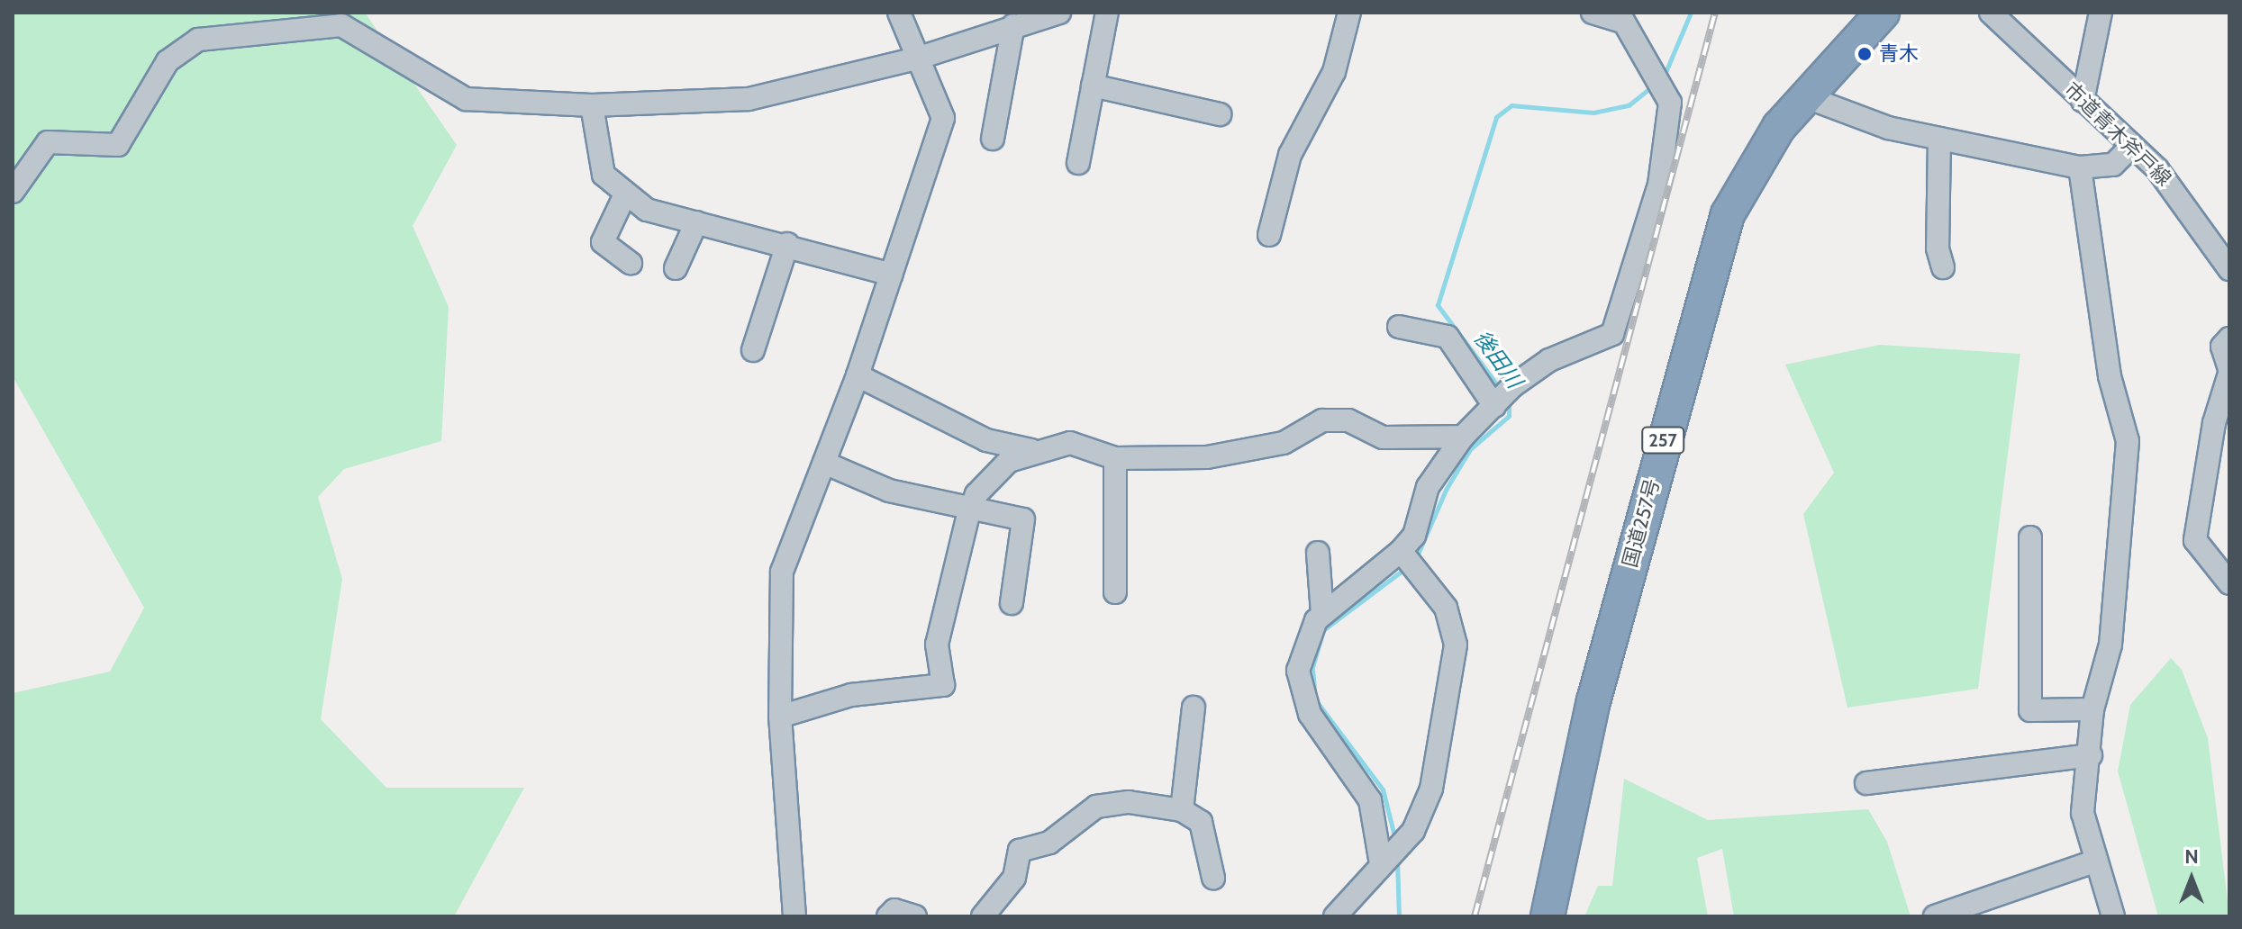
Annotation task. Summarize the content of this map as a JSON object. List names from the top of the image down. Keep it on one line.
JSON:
{"streets":{"highway":["257","国道257号"],"street":["市道青木斧戸線"]},"water":["後田川"],"places":["青木"],"north":"top"}
